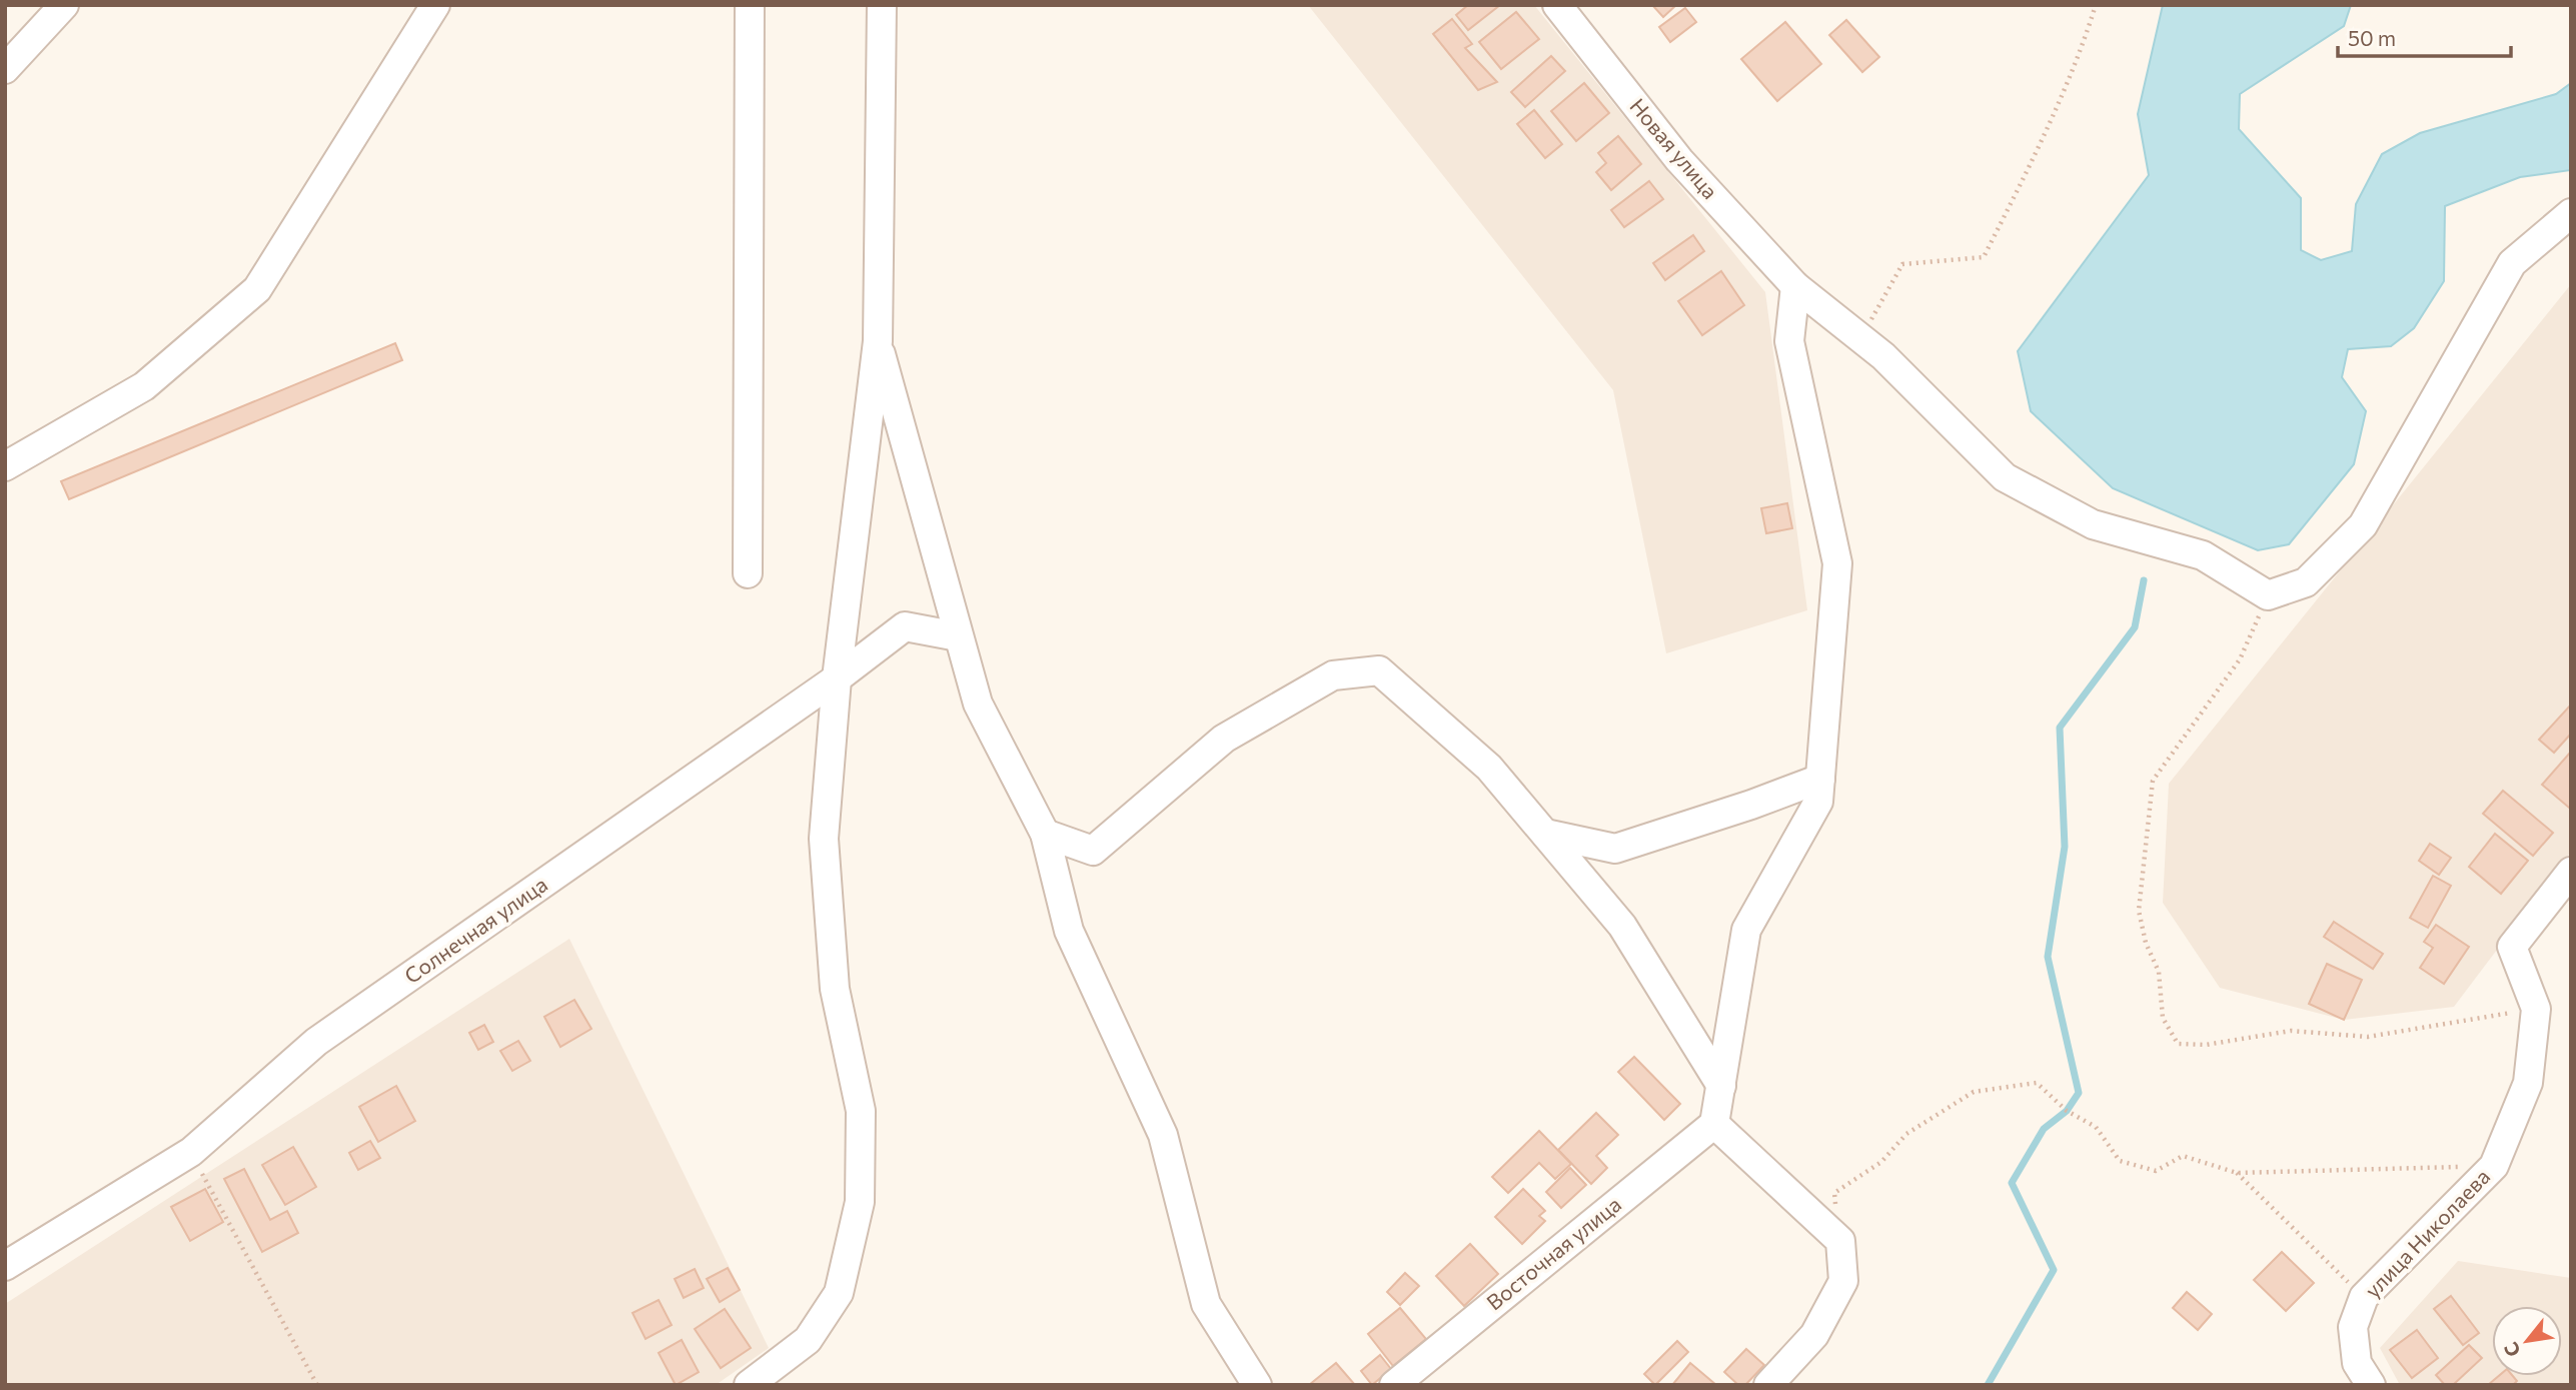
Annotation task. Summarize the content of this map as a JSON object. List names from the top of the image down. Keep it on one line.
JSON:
{"streets":{"street":["Новая улица","Солнечная улица","улица Николаева","Восточная улица"]},"scale_bar":"50 m","north":"bottom left"}
